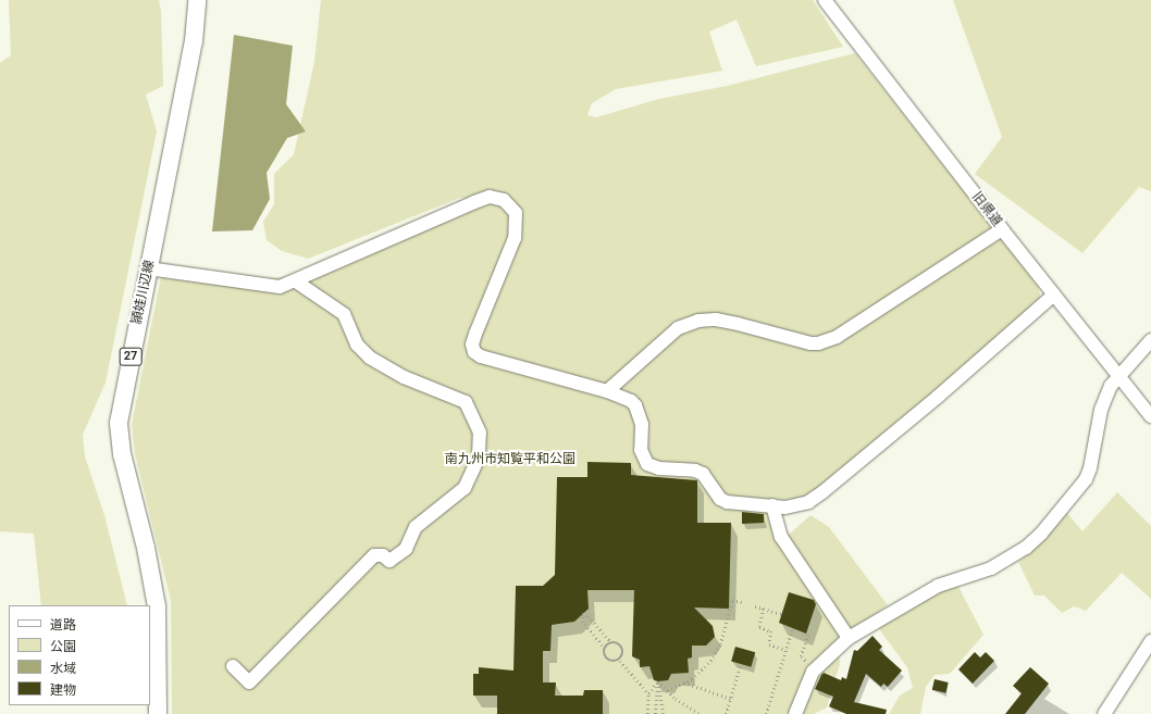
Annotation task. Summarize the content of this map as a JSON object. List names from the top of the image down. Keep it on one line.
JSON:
{"streets":{"main road":["頴娃川辺線","27"],"street":["旧県道"]},"parks":["南九州市知覧平和公園"],"legend":["道路","公園","水域","建物"]}
